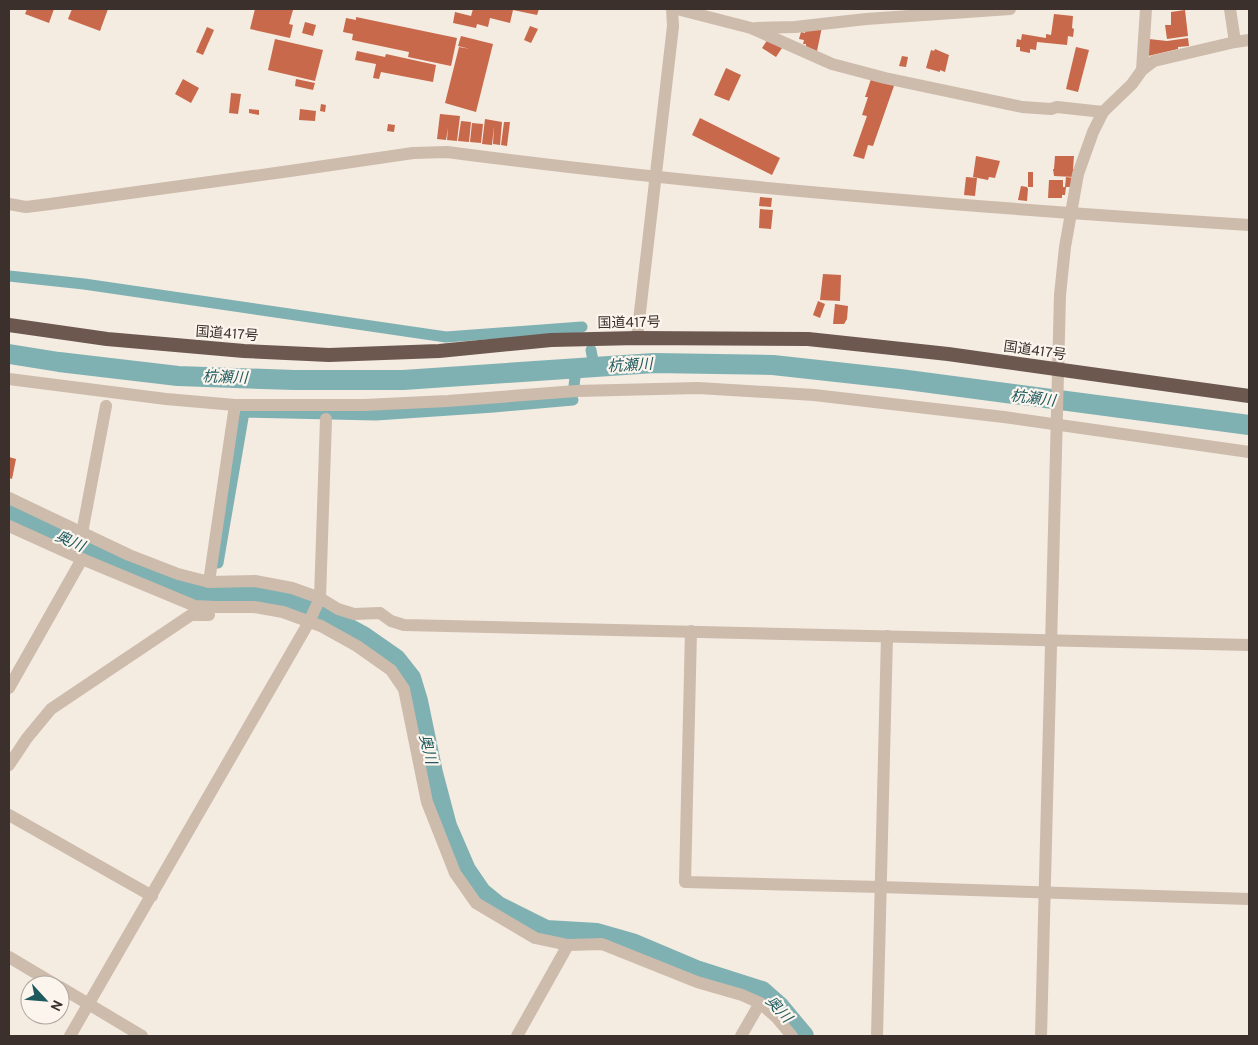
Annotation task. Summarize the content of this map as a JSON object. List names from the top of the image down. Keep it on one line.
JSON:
{"streets":{"highway":["国道417号"]},"water":["杭瀬川","奥川"],"north":"bottom right"}
